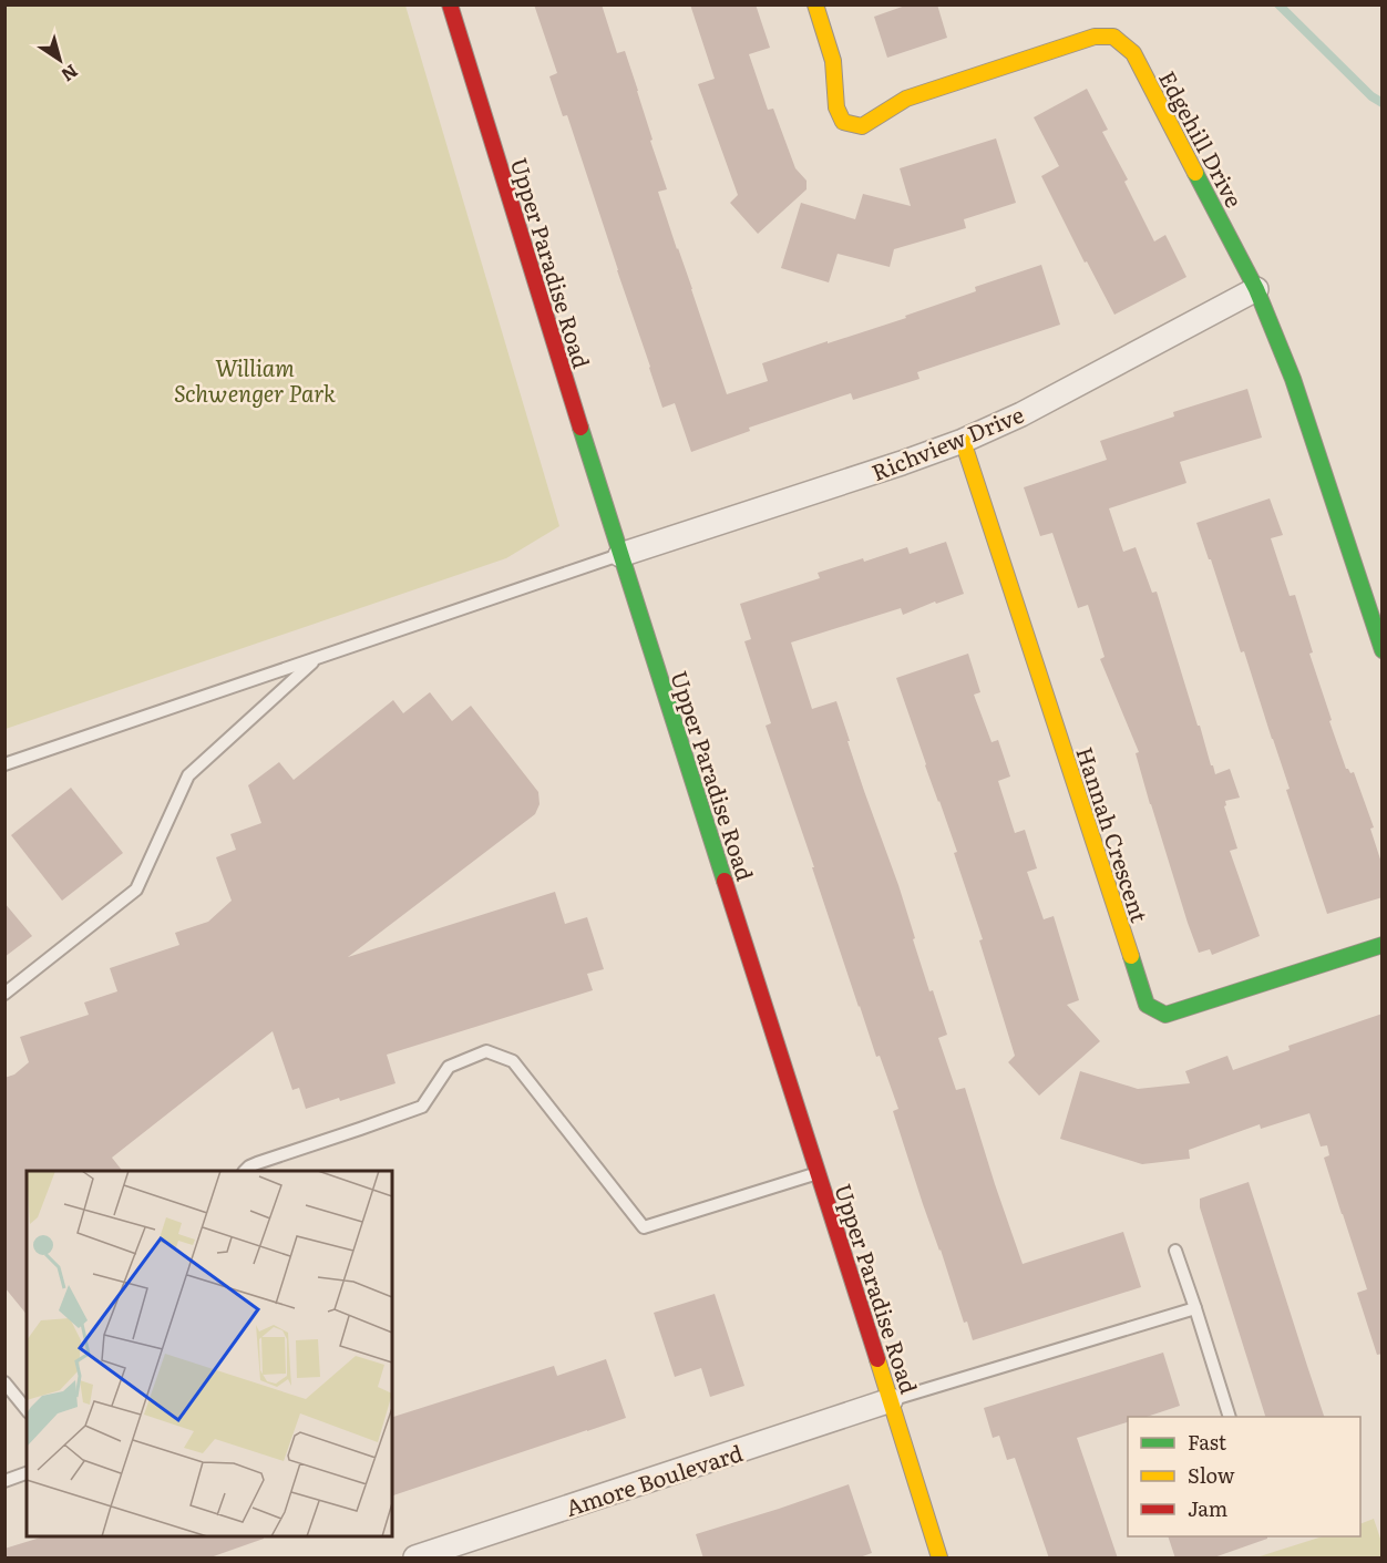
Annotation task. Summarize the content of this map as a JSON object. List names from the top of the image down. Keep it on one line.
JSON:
{"streets":{"street":["Edgehill Drive","Upper Paradise Road","Richview Drive","Hannah Crescent","Amore Boulevard"]},"crossings":[["Edgehill Drive","Richview Drive"],["Upper Paradise Road","Richview Drive"],["Upper Paradise Road","Amore Boulevard"],["Richview Drive","Hannah Crescent"]],"parks":["William Schwenger Park"],"legend":["Fast","Slow","Jam"],"north":"bottom right"}
